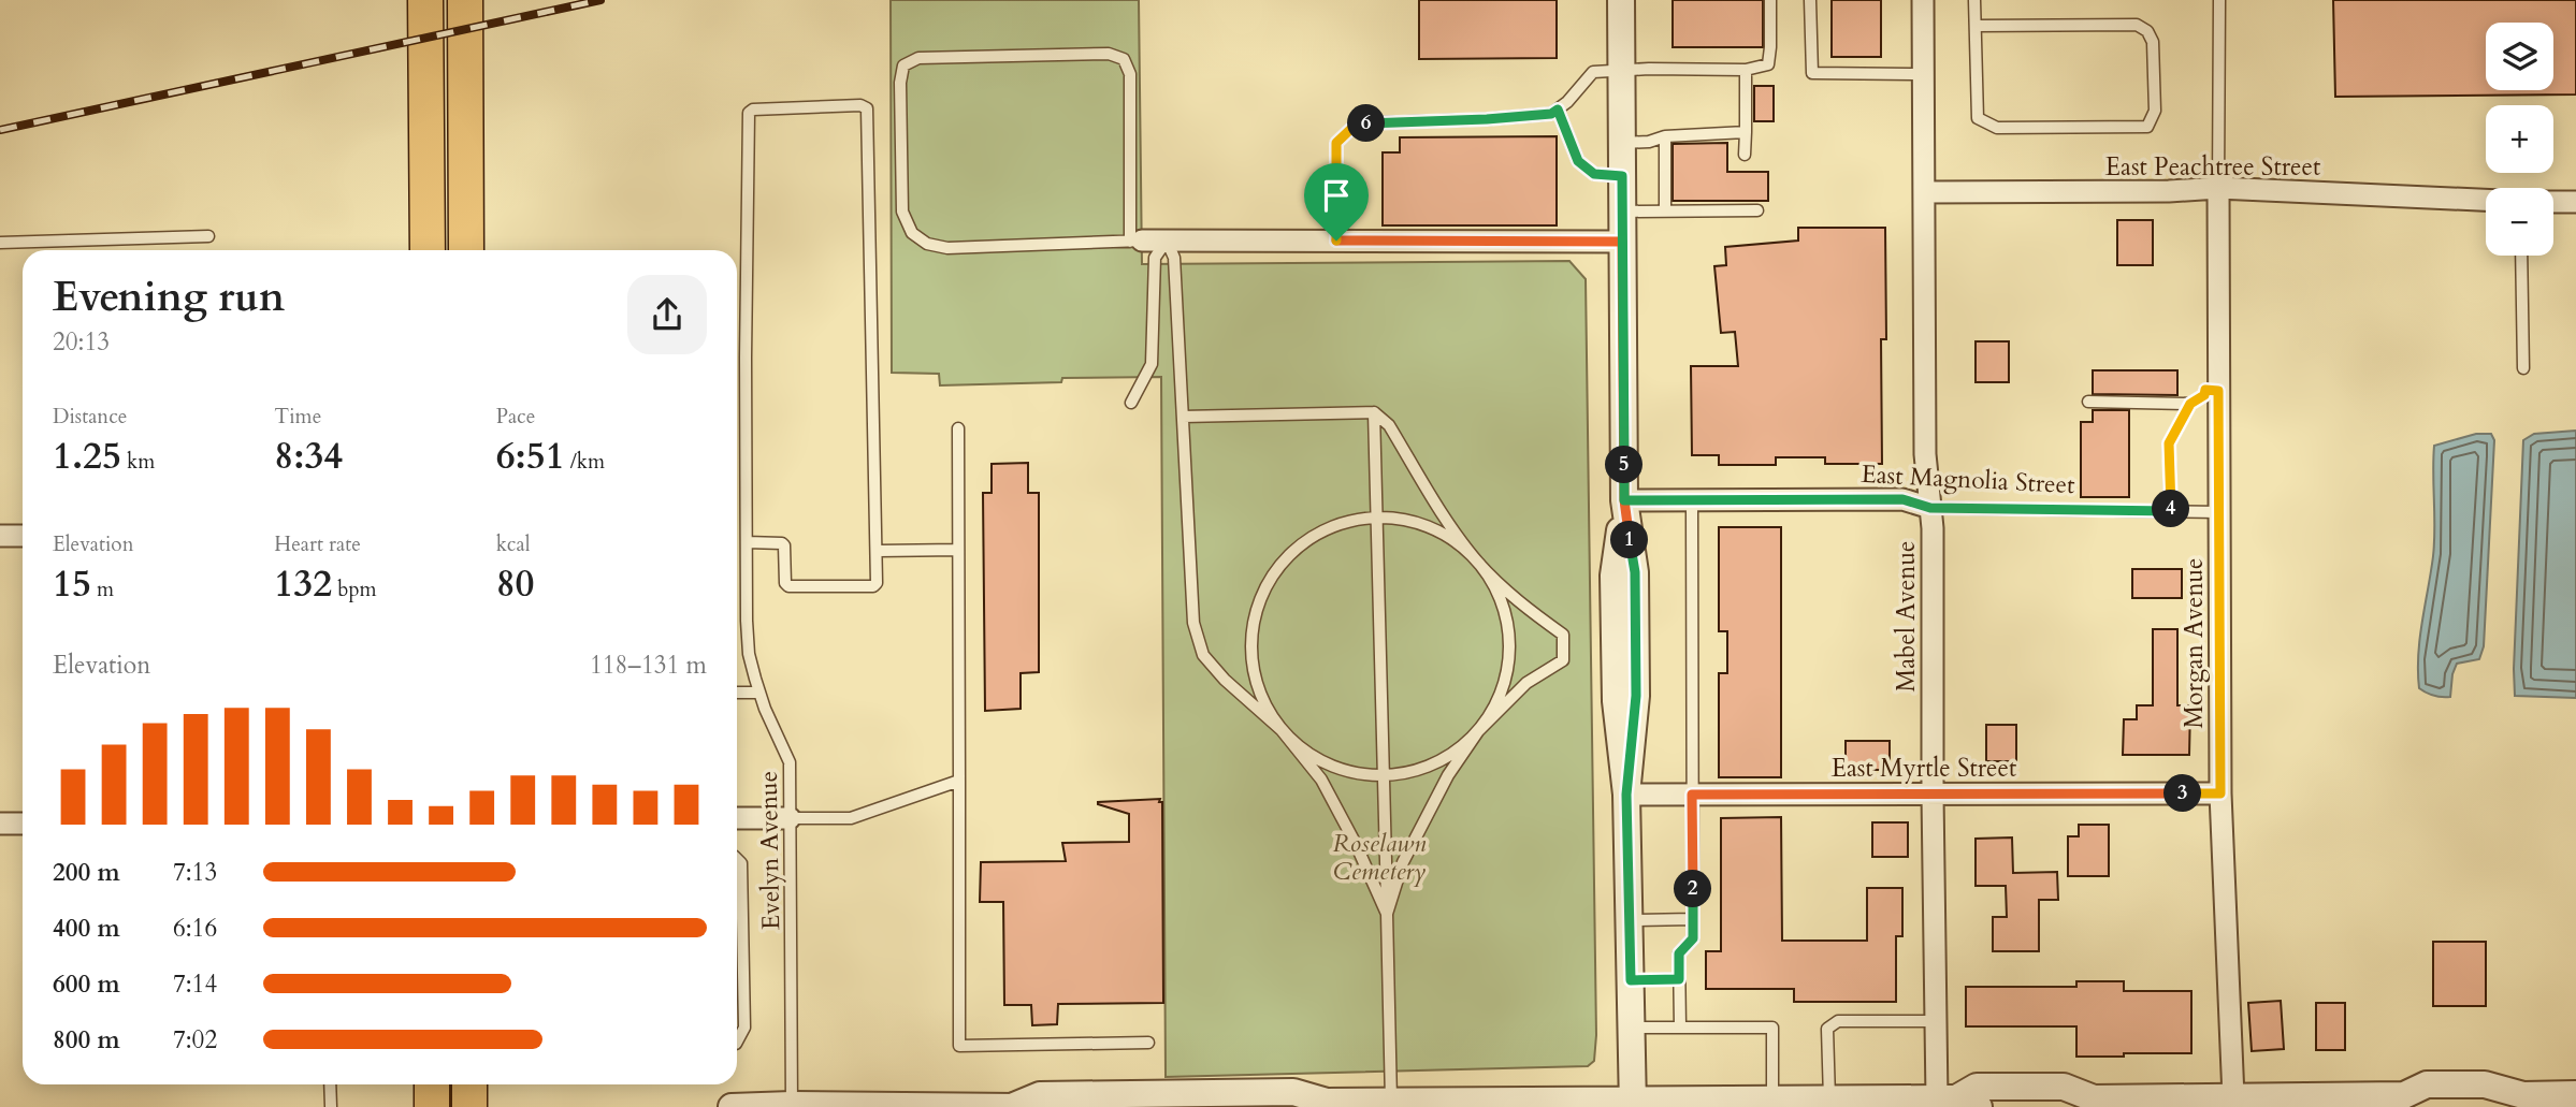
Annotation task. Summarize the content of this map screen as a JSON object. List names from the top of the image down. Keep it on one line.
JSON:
{"streets":{"street":["East Peachtree Street","East Magnolia Street","Mabel Avenue","Morgan Avenue","East Myrtle Street"],"lane":["Evelyn Avenue"]},"crossings":[["East Peachtree Street","Mabel Avenue"],["East Peachtree Street","Morgan Avenue"],["East Magnolia Street","Mabel Avenue"],["East Magnolia Street","Morgan Avenue"],["Mabel Avenue","East Myrtle Street"],["Morgan Avenue","East Myrtle Street"]],"parks":["Roselawn Cemetery"],"page":{"map_buttons":["+","−"],"pins":["6","5","4","1","3","2"],"heading":["Evening run","20:13"],"stats":[["Distance","1.25 km"],["Time","8:34"],["Pace","6:51 /km"],["Elevation","15 m"],["Heart rate","132 bpm"],["kcal","80"]],"chart":["Elevation","118–131 m"],"list":[{"name":"200 m","note":"7:13"},{"name":"400 m","note":"6:16"},{"name":"600 m","note":"7:14"},{"name":"800 m","note":"7:02"}]}}
